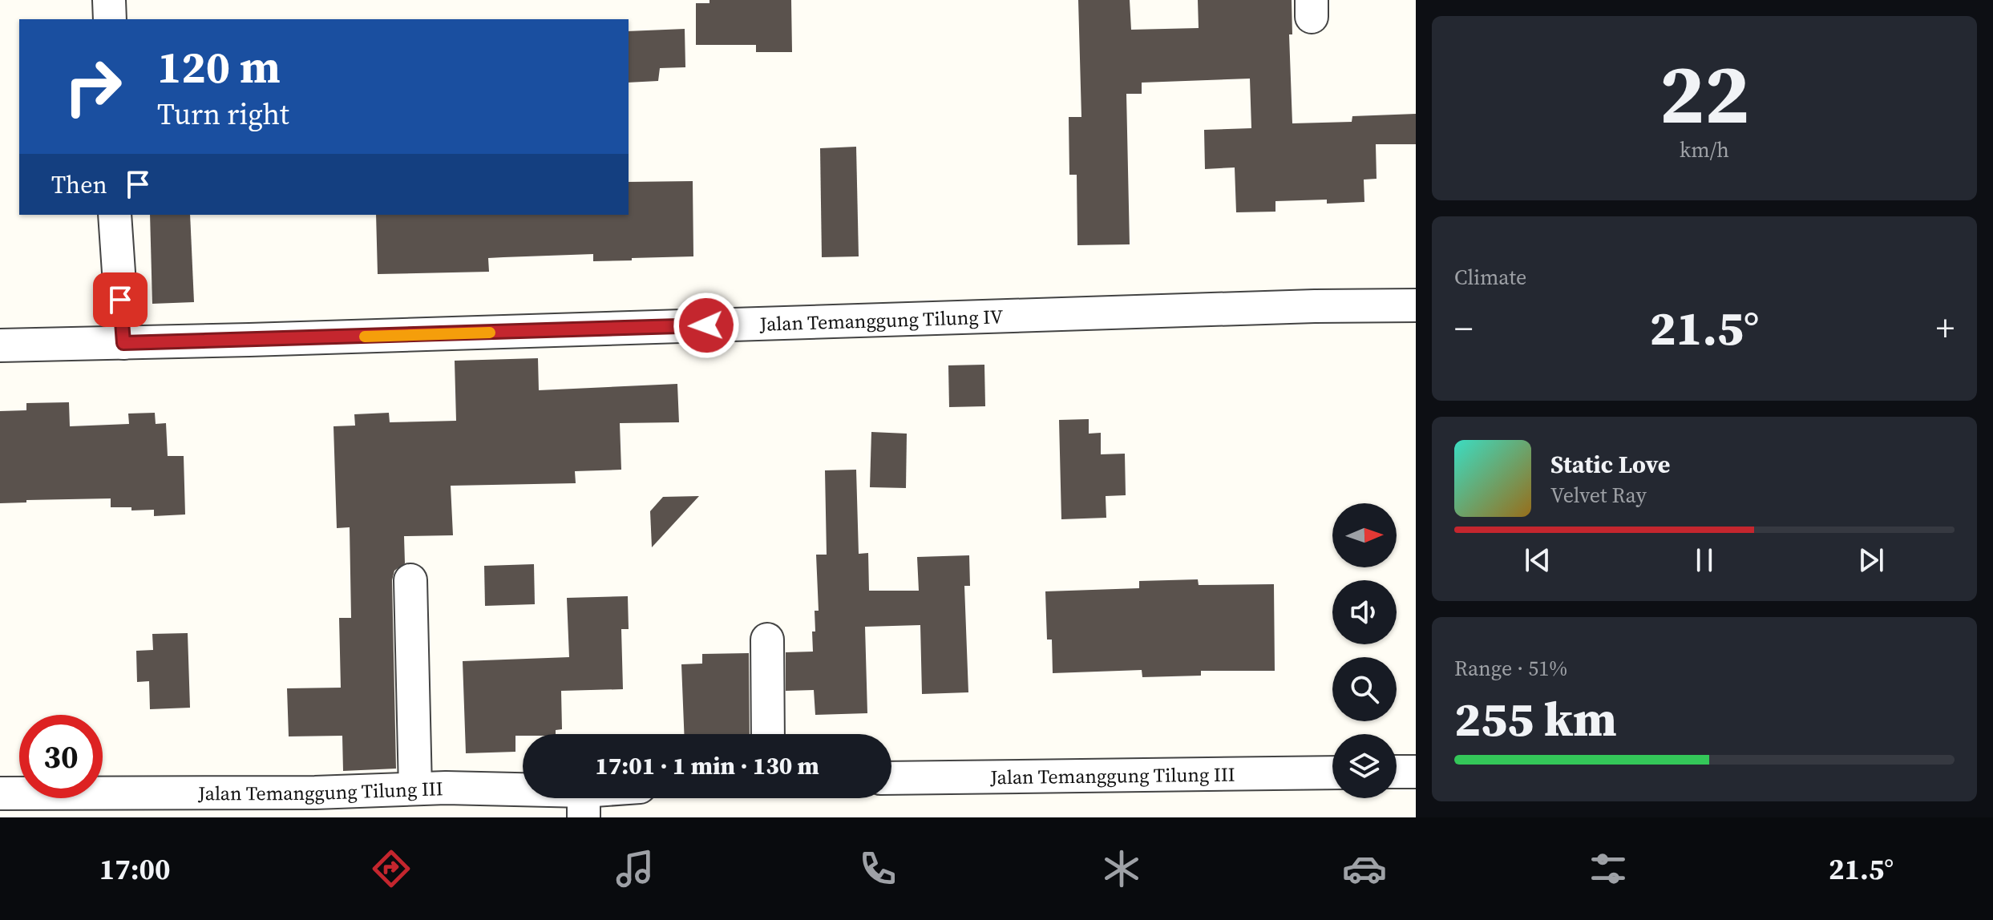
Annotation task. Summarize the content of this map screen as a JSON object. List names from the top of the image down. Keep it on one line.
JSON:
{"streets":{"street":["Jalan Temanggung Tilung IV","Jalan Temanggung Tilung III"]},"north":"right","page":{"tile":[["22","km/h"],"Climate",["Range · 51%","255 km"]],"turn":["120 m","Turn right"],"then":"Then","heat":["−","21.5°","+"],"song":["Static Love","Velvet Ray"],"limit":"30","trip":"17:01 · 1 min · 130 m","tabs":["17:00","21.5°"]}}
